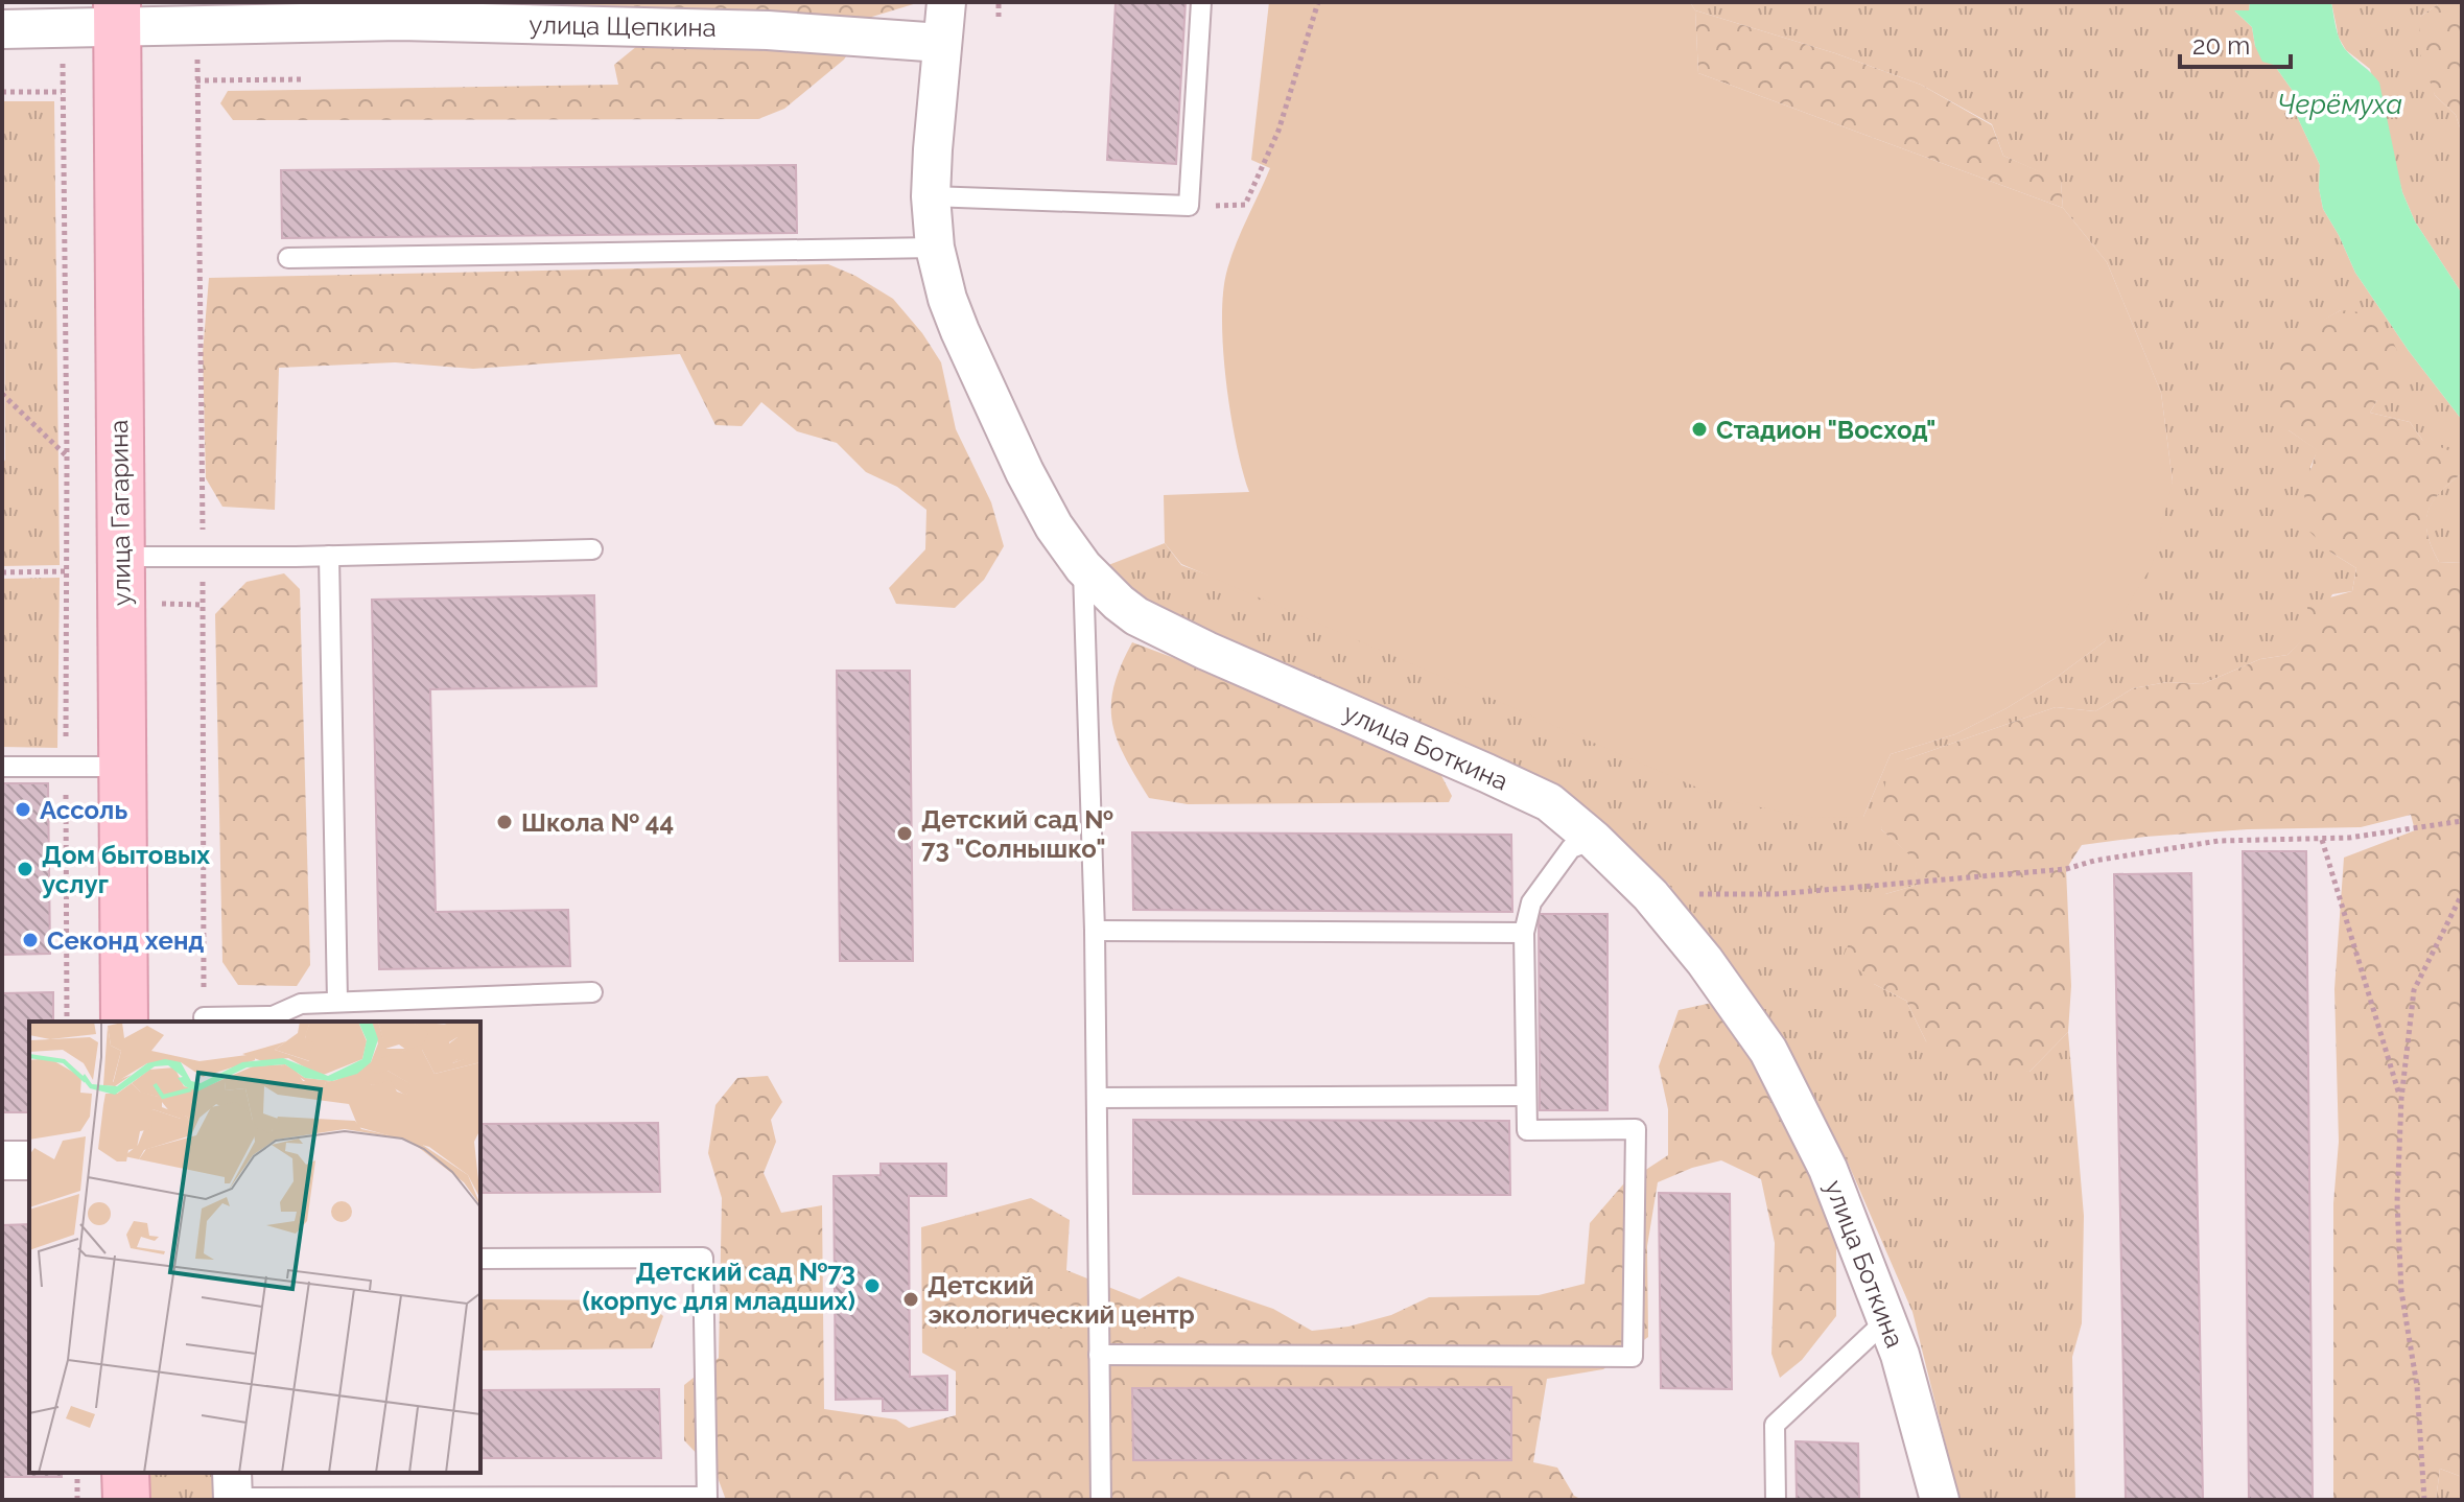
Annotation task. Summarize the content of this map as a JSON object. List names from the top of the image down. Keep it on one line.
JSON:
{"streets":{"main road":["улица Гагарина"],"street":["улица Щепкина","улица Боткина"]},"crossings":[["улица Щепкина","улица Гагарина"],["улица Щепкина","улица Боткина"]],"water":["Черёмуха"],"places":["Стадион \"Восход\"","Ассоль","Школа № 44","Детский сад № 73 \"Солнышко\"","Дом бытовых услуг","Секонд хенд","Детский сад №73 (корпус для младших)","Детский экологический центр"],"scale_bar":"20 m"}
